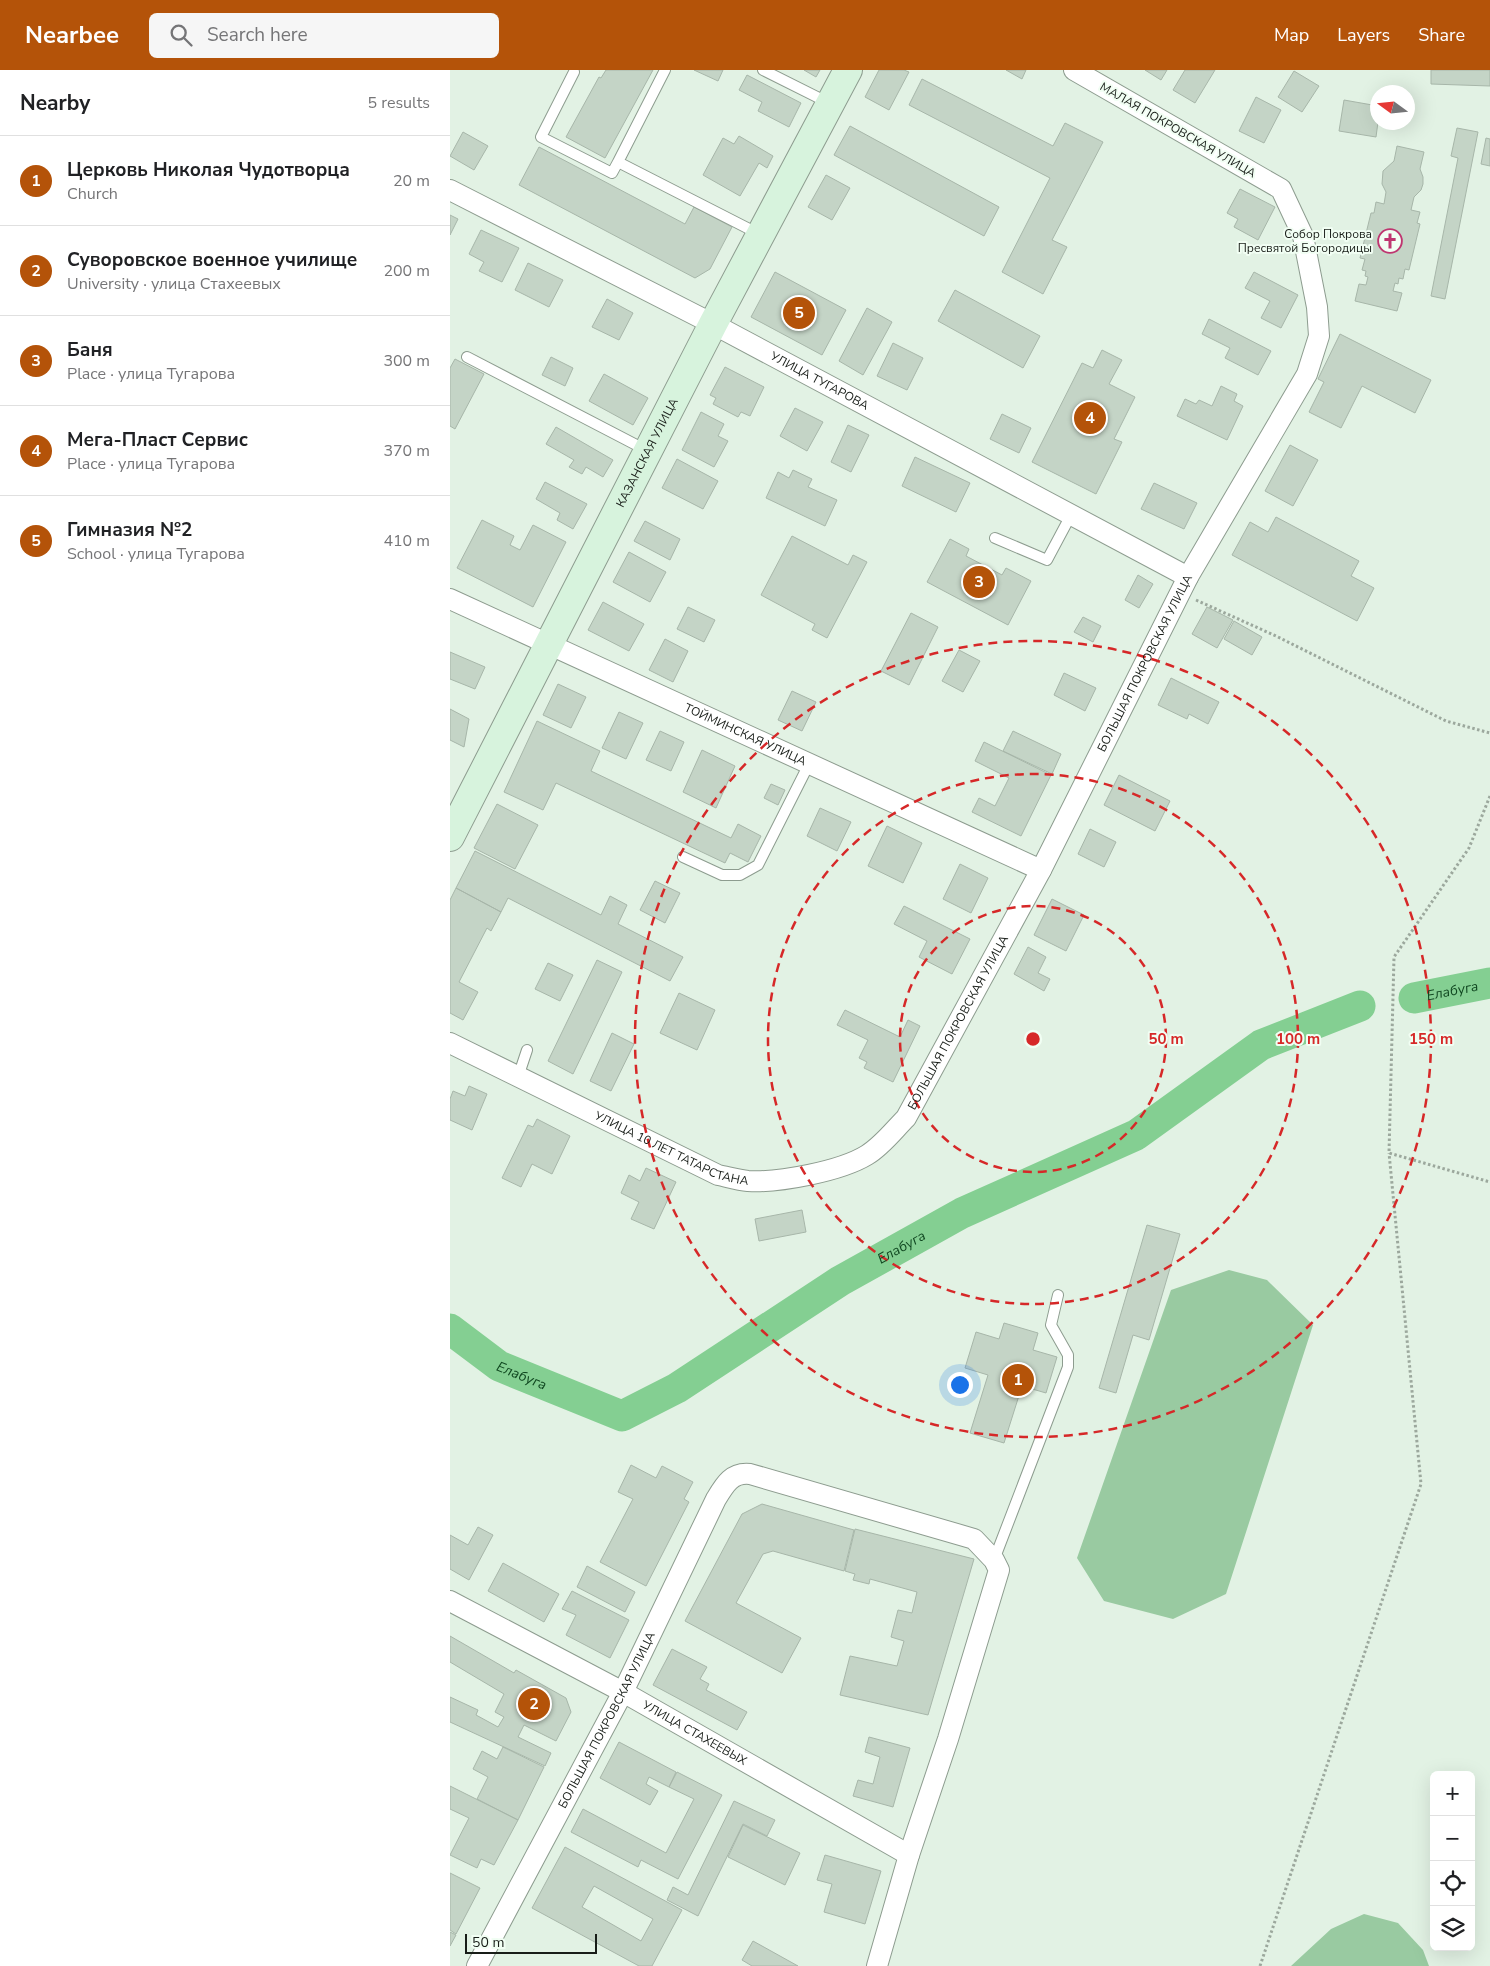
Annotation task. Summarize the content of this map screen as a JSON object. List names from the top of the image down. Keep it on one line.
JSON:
{"streets":{"street":["МАЛАЯ ПОКРОВСКАЯ УЛИЦА","УЛИЦА ТУГАРОВА","КАЗАНСКАЯ УЛИЦА","БОЛЬШАЯ ПОКРОВСКАЯ УЛИЦА","ТОЙМИНСКАЯ УЛИЦА","УЛИЦА 10 ЛЕТ ТАТАРСТАНА","УЛИЦА СТАХЕЕВЫХ"]},"crossings":[["МАЛАЯ ПОКРОВСКАЯ УЛИЦА","БОЛЬШАЯ ПОКРОВСКАЯ УЛИЦА"],["УЛИЦА ТУГАРОВА","КАЗАНСКАЯ УЛИЦА"],["УЛИЦА ТУГАРОВА","БОЛЬШАЯ ПОКРОВСКАЯ УЛИЦА"],["КАЗАНСКАЯ УЛИЦА","ТОЙМИНСКАЯ УЛИЦА"],["БОЛЬШАЯ ПОКРОВСКАЯ УЛИЦА","ТОЙМИНСКАЯ УЛИЦА"],["БОЛЬШАЯ ПОКРОВСКАЯ УЛИЦА","УЛИЦА 10 ЛЕТ ТАТАРСТАНА"],["БОЛЬШАЯ ПОКРОВСКАЯ УЛИЦА","УЛИЦА СТАХЕЕВЫХ"]],"water":["Елабуга"],"places":{"church":["Собор Покрова Пресвятой Богородицы"]},"scale_bar":"50 m","north":"left","page":{"header":"Nearbee","search":"Search here","nav":["Map","Layers","Share"],"heading":["Nearby","5 results"],"list":[{"mark":"1","name":"Церковь Николая Чудотворца","note":"Church","value":"20 m"},{"mark":"2","name":"Суворовское военное училище","note":"University · улица Стахеевых","value":"200 m"},{"mark":"3","name":"Баня","note":"Place · улица Тугарова","value":"300 m"},{"mark":"4","name":"Мега-Пласт Сервис","note":"Place · улица Тугарова","value":"370 m"},{"mark":"5","name":"Гимназия №2","note":"School · улица Тугарова","value":"410 m"}],"pins":["5","4","3","1","2"],"map_buttons":["+","−"],"scale":"50 m"},"rings":["50 m","100 m","150 m"]}
